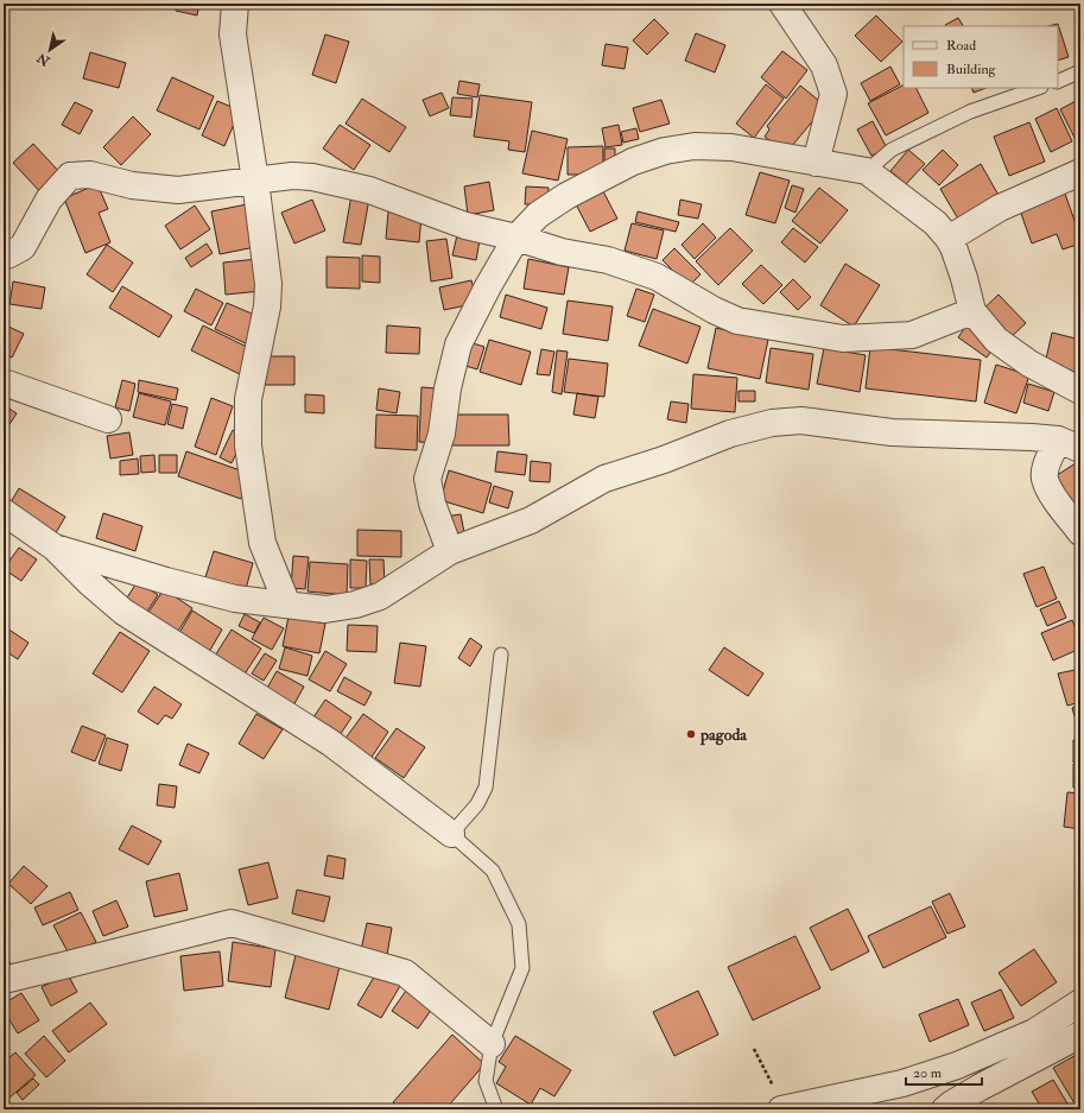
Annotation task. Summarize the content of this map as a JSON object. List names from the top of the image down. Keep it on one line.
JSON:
{"places":["pagoda"],"legend":["Road","Building"],"scale_bar":"20 m","north":"bottom left"}
